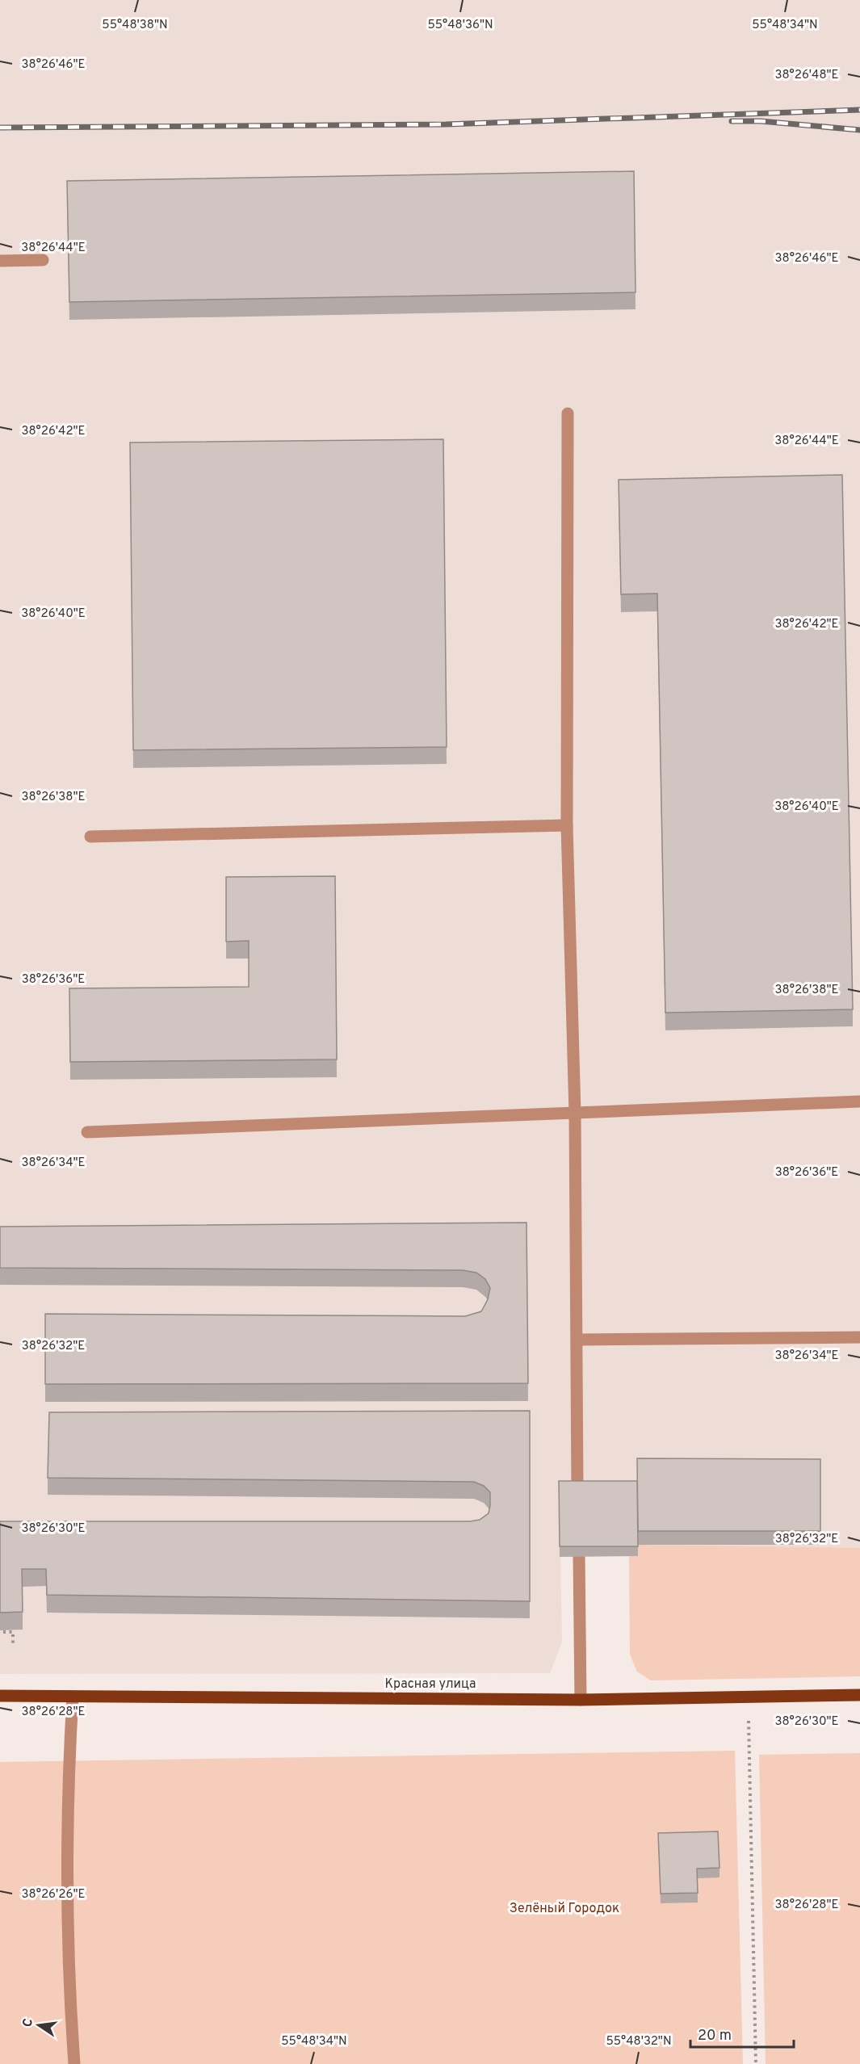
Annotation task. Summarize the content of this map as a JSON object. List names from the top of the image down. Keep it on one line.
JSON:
{"streets":{"main road":["Красная улица"]},"parks":["Зелёный Городок"],"scale_bar":"20 m","north":"left","coordinates":["55°48'38\"N","55°48'36\"N","55°48'34\"N","38°26'46\"E","38°26'48\"E","38°26'44\"E","38°26'42\"E","38°26'40\"E","38°26'38\"E","38°26'36\"E","38°26'34\"E","38°26'32\"E","38°26'30\"E","38°26'28\"E","38°26'26\"E","55°48'32\"N"]}
